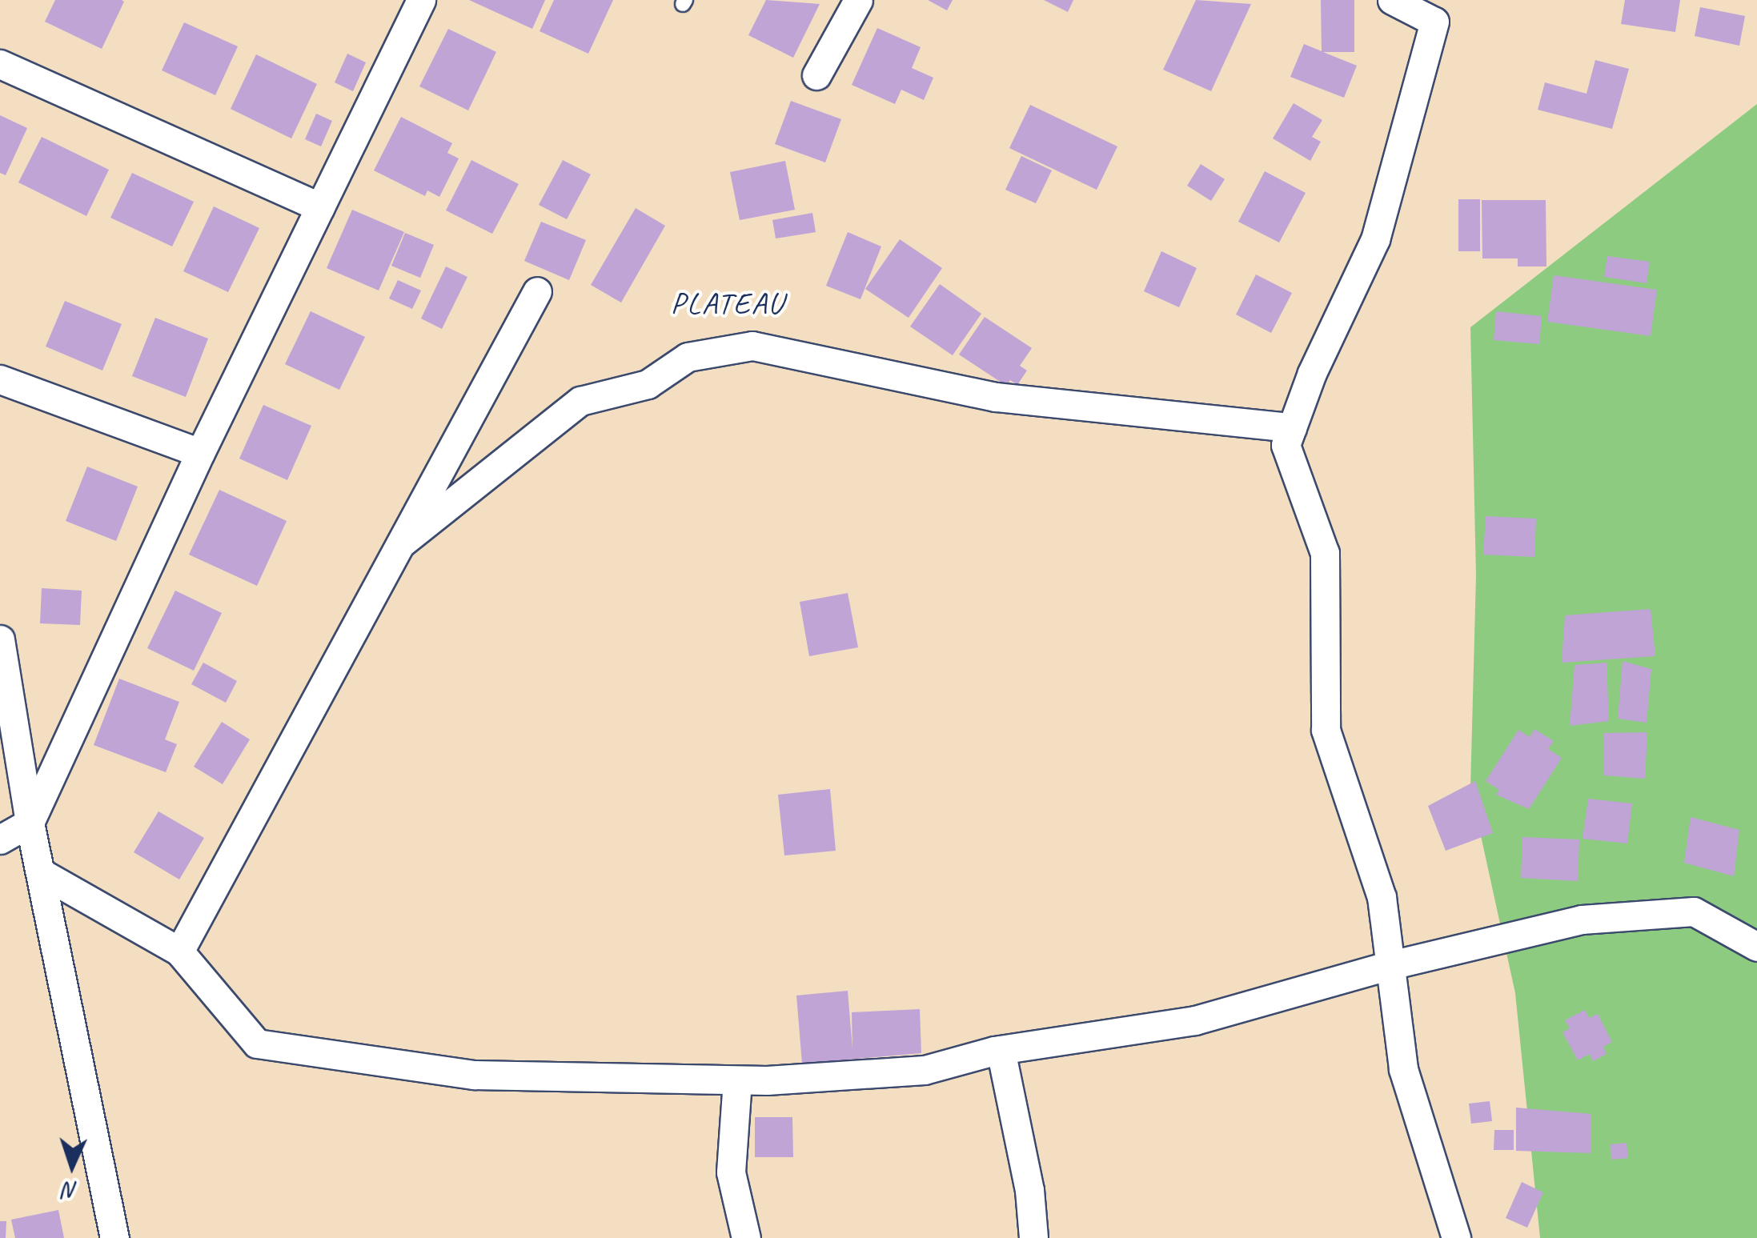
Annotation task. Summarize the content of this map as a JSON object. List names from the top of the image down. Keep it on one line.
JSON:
{"districts":["PLATEAU"],"north":"bottom"}
